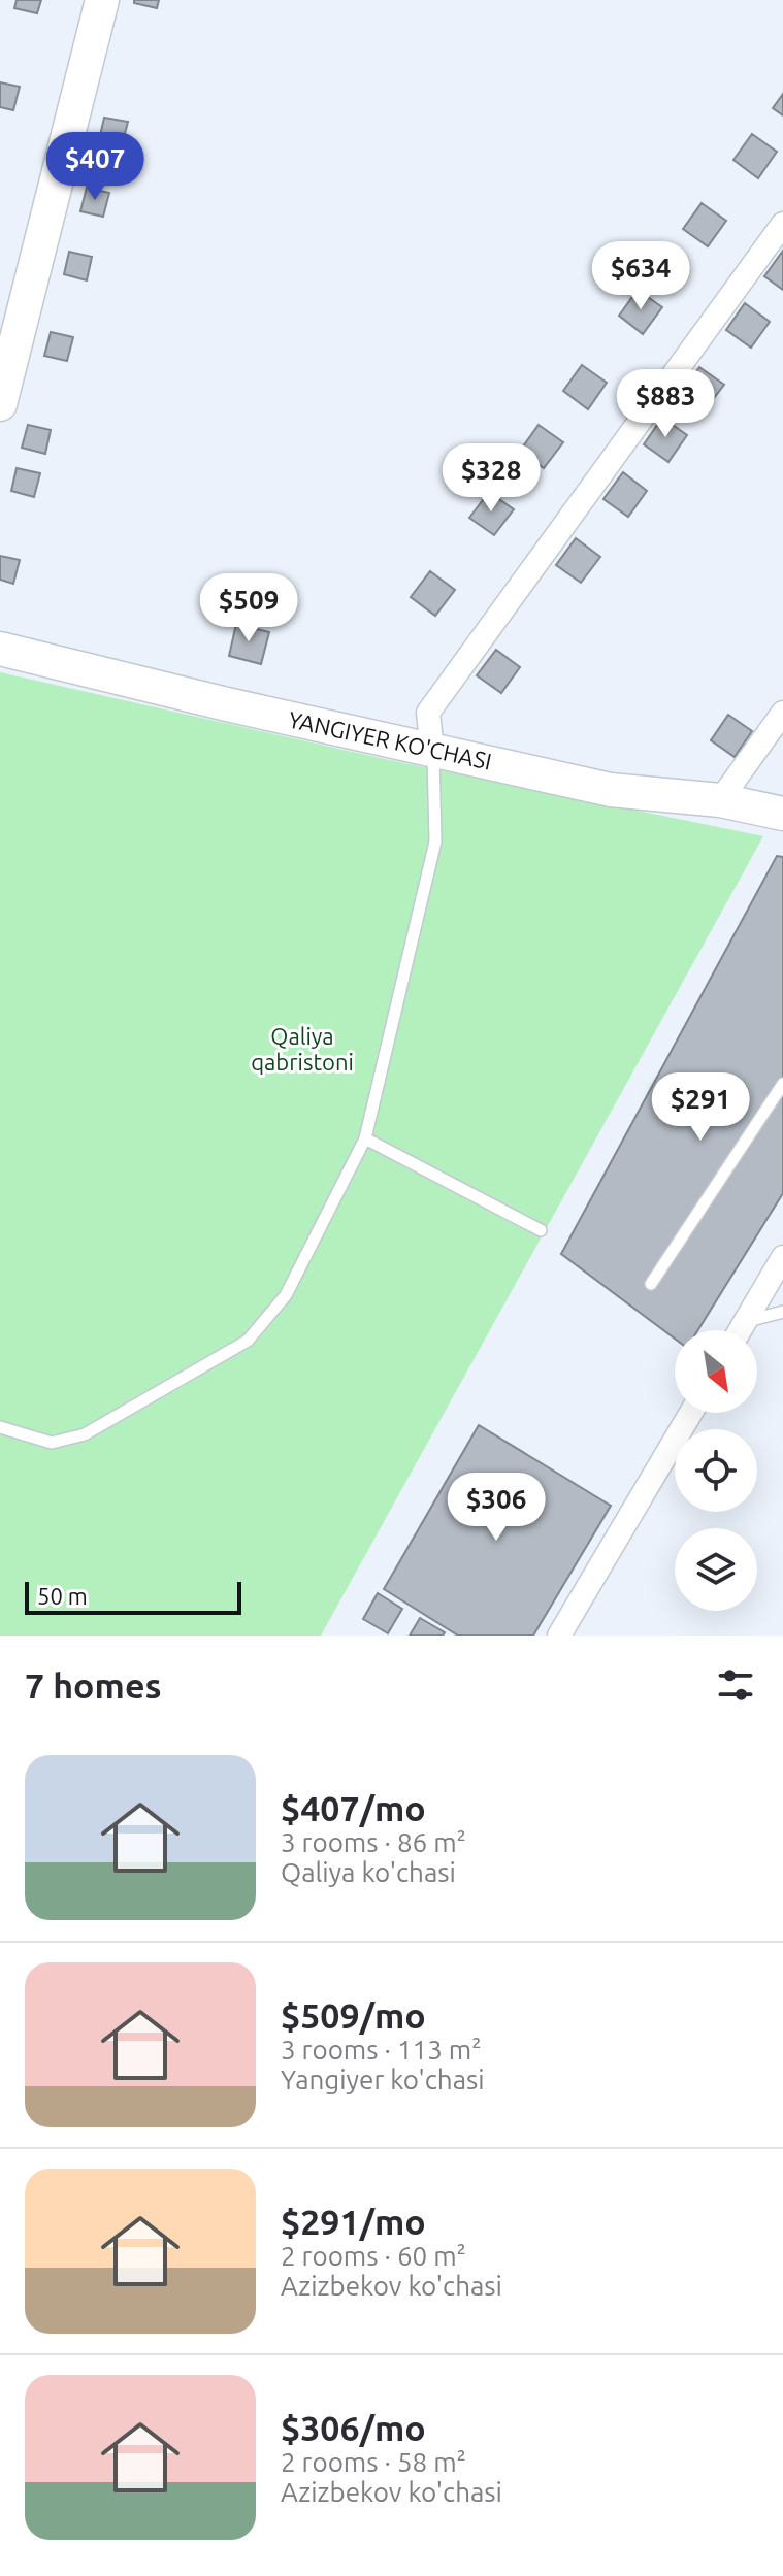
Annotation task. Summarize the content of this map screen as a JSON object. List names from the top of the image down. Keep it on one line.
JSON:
{"streets":{"street":["YANGIYER KO'CHASI"]},"parks":["Qaliya qabristoni"],"scale_bar":"50 m","north":"bottom right","page":{"price":["$407","$634","$883","$328","$509","$291","$306"],"scale":"50 m","heading":"7 homes","list":[{"name":"$407/mo","note":"3 rooms · 86 m² · Qaliya ko'chasi"},{"name":"$509/mo","note":"3 rooms · 113 m² · Yangiyer ko'chasi"},{"name":"$291/mo","note":"2 rooms · 60 m² · Azizbekov ko'chasi"},{"name":"$306/mo","note":"2 rooms · 58 m² · Azizbekov ko'chasi"}]}}
